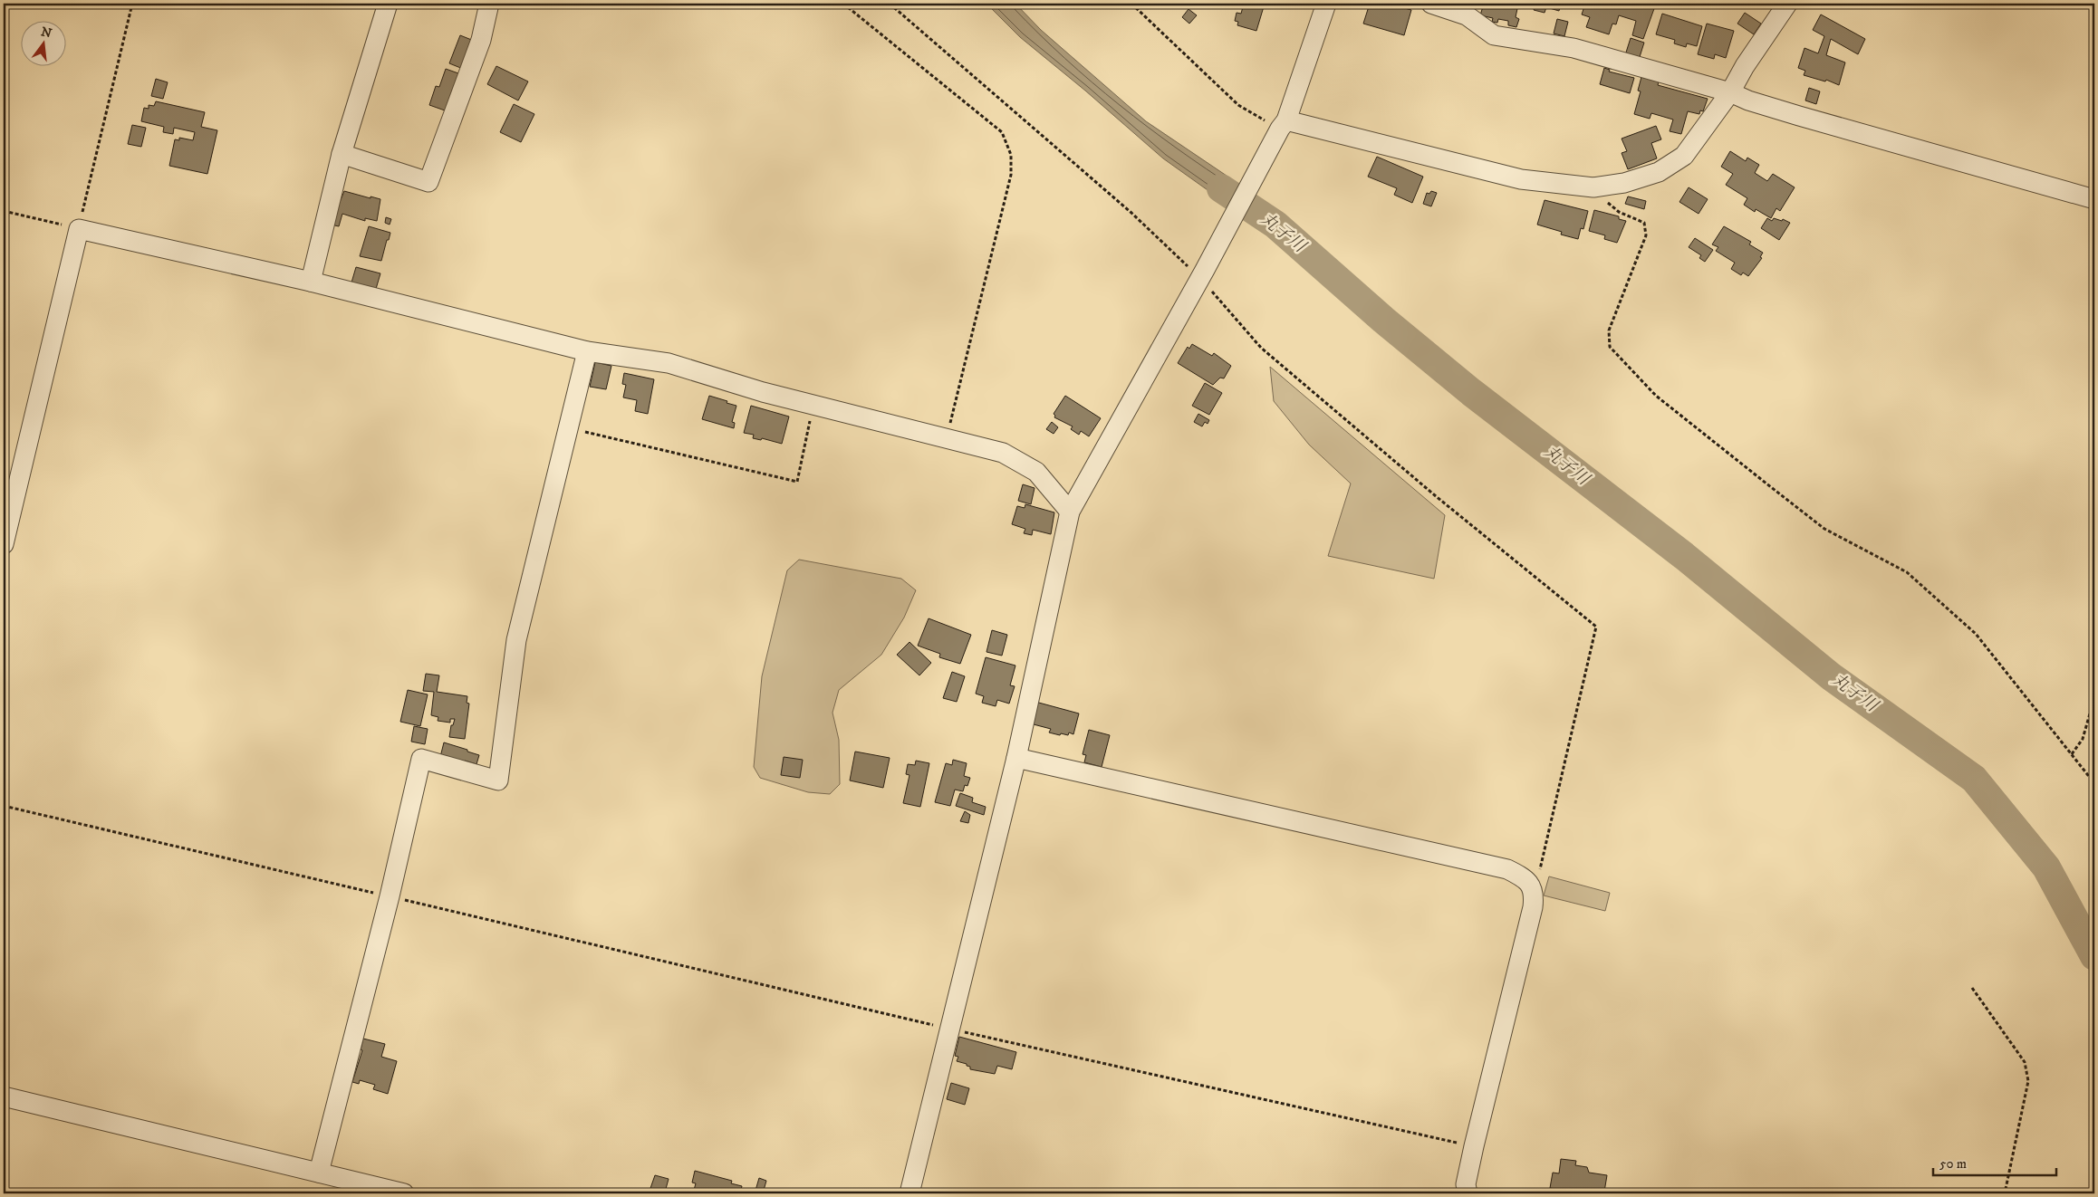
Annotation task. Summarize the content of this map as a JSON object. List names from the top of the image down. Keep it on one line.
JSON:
{"water":["丸子川"],"scale_bar":"50 m","north":"top"}
